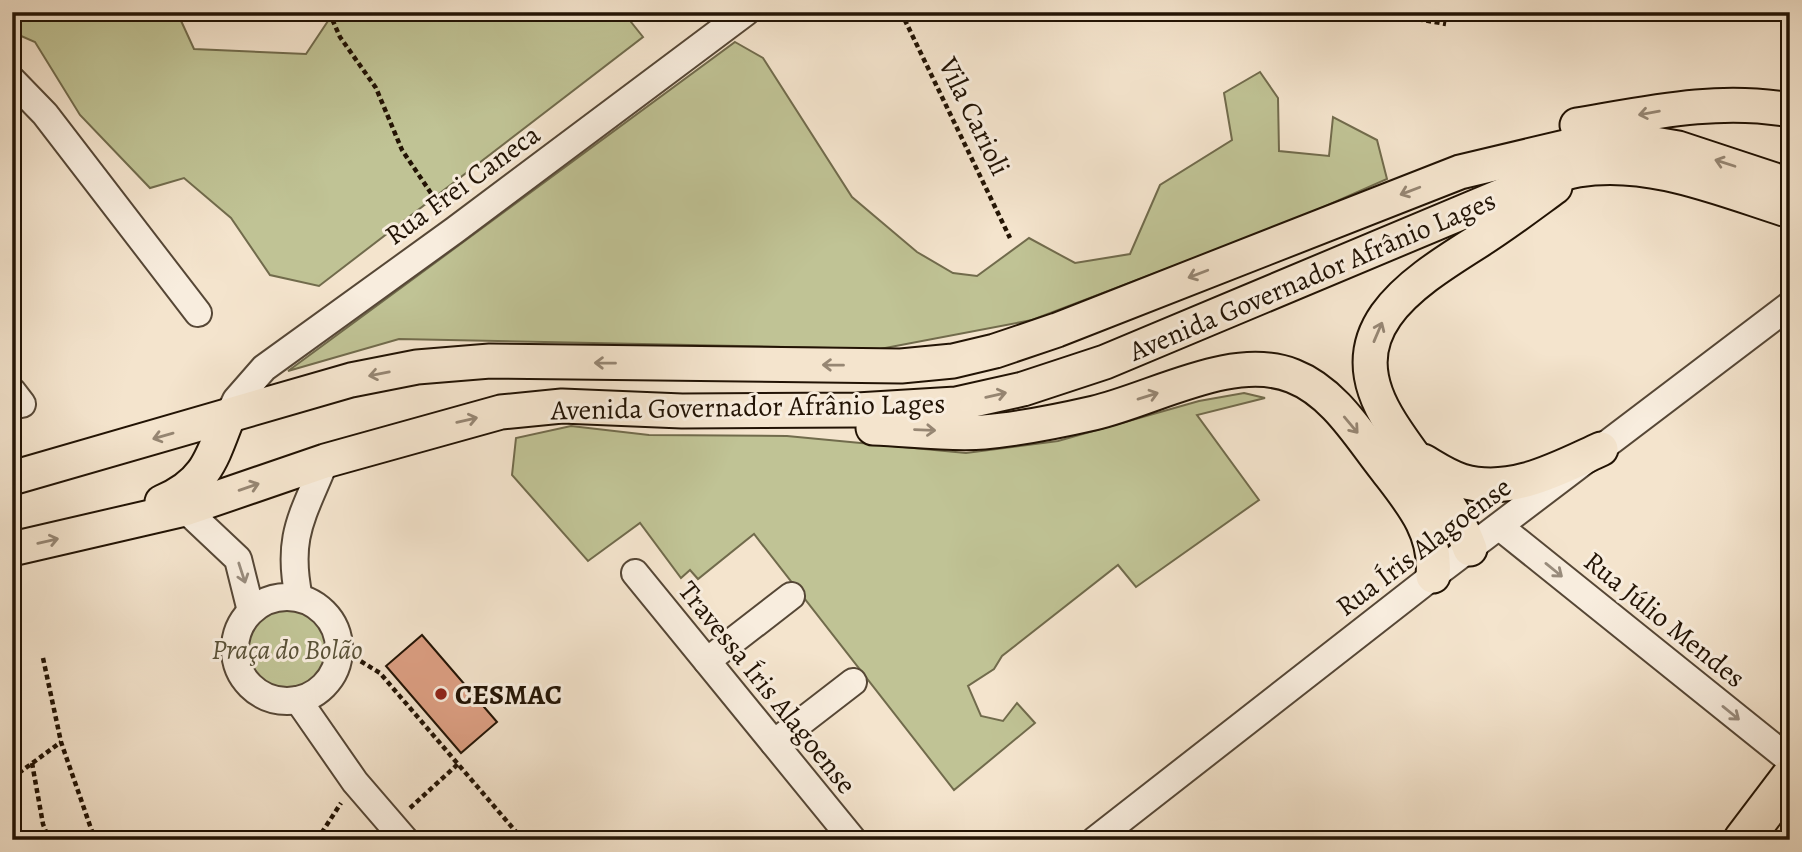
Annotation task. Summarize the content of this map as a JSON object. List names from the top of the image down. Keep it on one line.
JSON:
{"streets":{"main road":["Avenida Governador Afrânio Lages"],"street":["Rua Frei Caneca","Rua Íris Alagoense","Rua Júlio Mendes","Travessa Íris Alagoense"],"path":["Vila Carioli"]},"crossings":[["Rua Frei Caneca","Avenida Governador Afrânio Lages"],["Rua Íris Alagoense","Rua Júlio Mendes"]],"one_way":["Rua Júlio Mendes"],"parks":["Praça do Bolão"],"places":["CESMAC"]}
